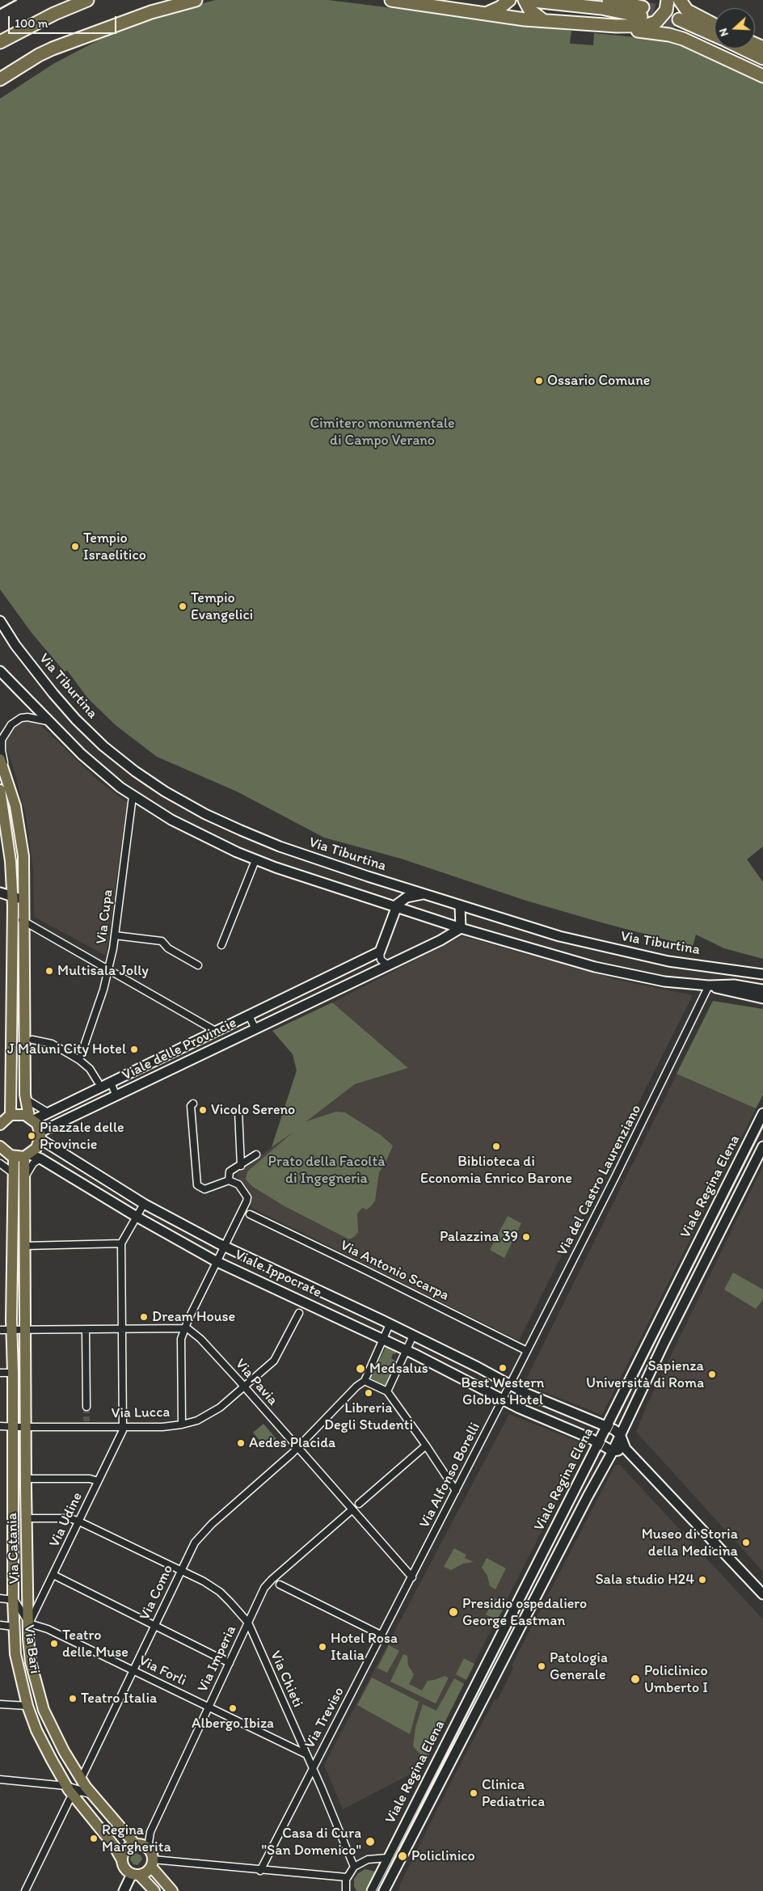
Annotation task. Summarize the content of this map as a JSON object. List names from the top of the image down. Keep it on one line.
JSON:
{"streets":{"main road":["Via Tiburtina","Viale delle Provincie","Viale Regina Elena","Viale Ippocrate","Via Catania","Via Bari"],"street":["Via Cupa","Via del Castro Laurenziano","Via Antonio Scarpa","Via Pavia","Via Lucca","Via Alfonso Borelli","Via Udine","Via Como","Via Imperia","Via Forlì","Via Chieti","Via Treviso"]},"crossings":[["Viale delle Provincie","Viale Ippocrate"],["Via del Castro Laurenziano","Via Antonio Scarpa"],["Via del Castro Laurenziano","Viale Ippocrate"],["Via del Castro Laurenziano","Via Alfonso Borelli"],["Viale Regina Elena","Viale Ippocrate"],["Viale Ippocrate","Via Alfonso Borelli"],["Viale Ippocrate","Via Catania"],["Via Pavia","Via Lucca"],["Via Pavia","Via Alfonso Borelli"],["Via Pavia","Via Como"],["Via Pavia","Via Imperia"],["Via Pavia","Via Treviso"],["Via Lucca","Via Udine"],["Via Lucca","Via Catania"],["Via Alfonso Borelli","Via Treviso"],["Via Udine","Via Catania"],["Via Udine","Via Bari"],["Via Udine","Via Forlì"],["Via Udine","Via Chieti"],["Via Catania","Via Bari"],["Via Catania","Via Forlì"],["Via Catania","Via Chieti"],["Via Como","Via Bari"],["Via Como","Via Forlì"],["Via Como","Via Chieti"],["Via Bari","Via Imperia"],["Via Bari","Via Forlì"],["Via Imperia","Via Forlì"],["Via Imperia","Via Chieti"],["Via Forlì","Via Chieti"],["Via Chieti","Via Treviso"]],"parks":["Cimitero monumentale di Campo Verano","Prato della Facoltà di Ingegneria"],"places":["Ossario Comune","Tempio Israelitico","Tempio Evangelici","Multisala Jolly","J Maluni City Hotel","Vicolo Sereno","Piazzale delle Provincie","Biblioteca di Economia Enrico Barone","Palazzina 39","Dream House","Best Western Globus Hotel","Medsalus","Sapienza Università di Roma","Libreria Degli Studenti","Aedes Placida","Museo di Storia della Medicina","Sala studio H24","Presidio ospedaliero George Eastman","Teatro delle Muse","Hotel Rosa Italia","Patologia Generale","Policlinico Umberto I","Teatro Italia","Albergo Ibiza","Clinica Pediatrica","Regina Margherita","Casa di Cura \"San Domenico\"","Policlinico"],"scale_bar":"100 m","north":"left"}
